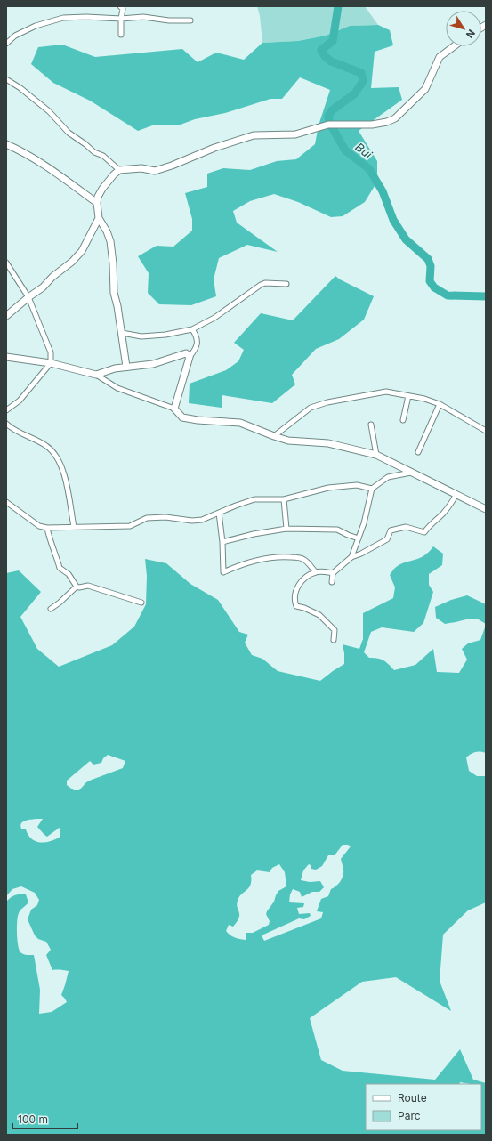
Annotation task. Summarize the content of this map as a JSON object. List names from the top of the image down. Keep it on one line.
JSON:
{"water":["Bui"],"legend":["Route","Parc"],"scale_bar":"100 m","north":"bottom right"}
